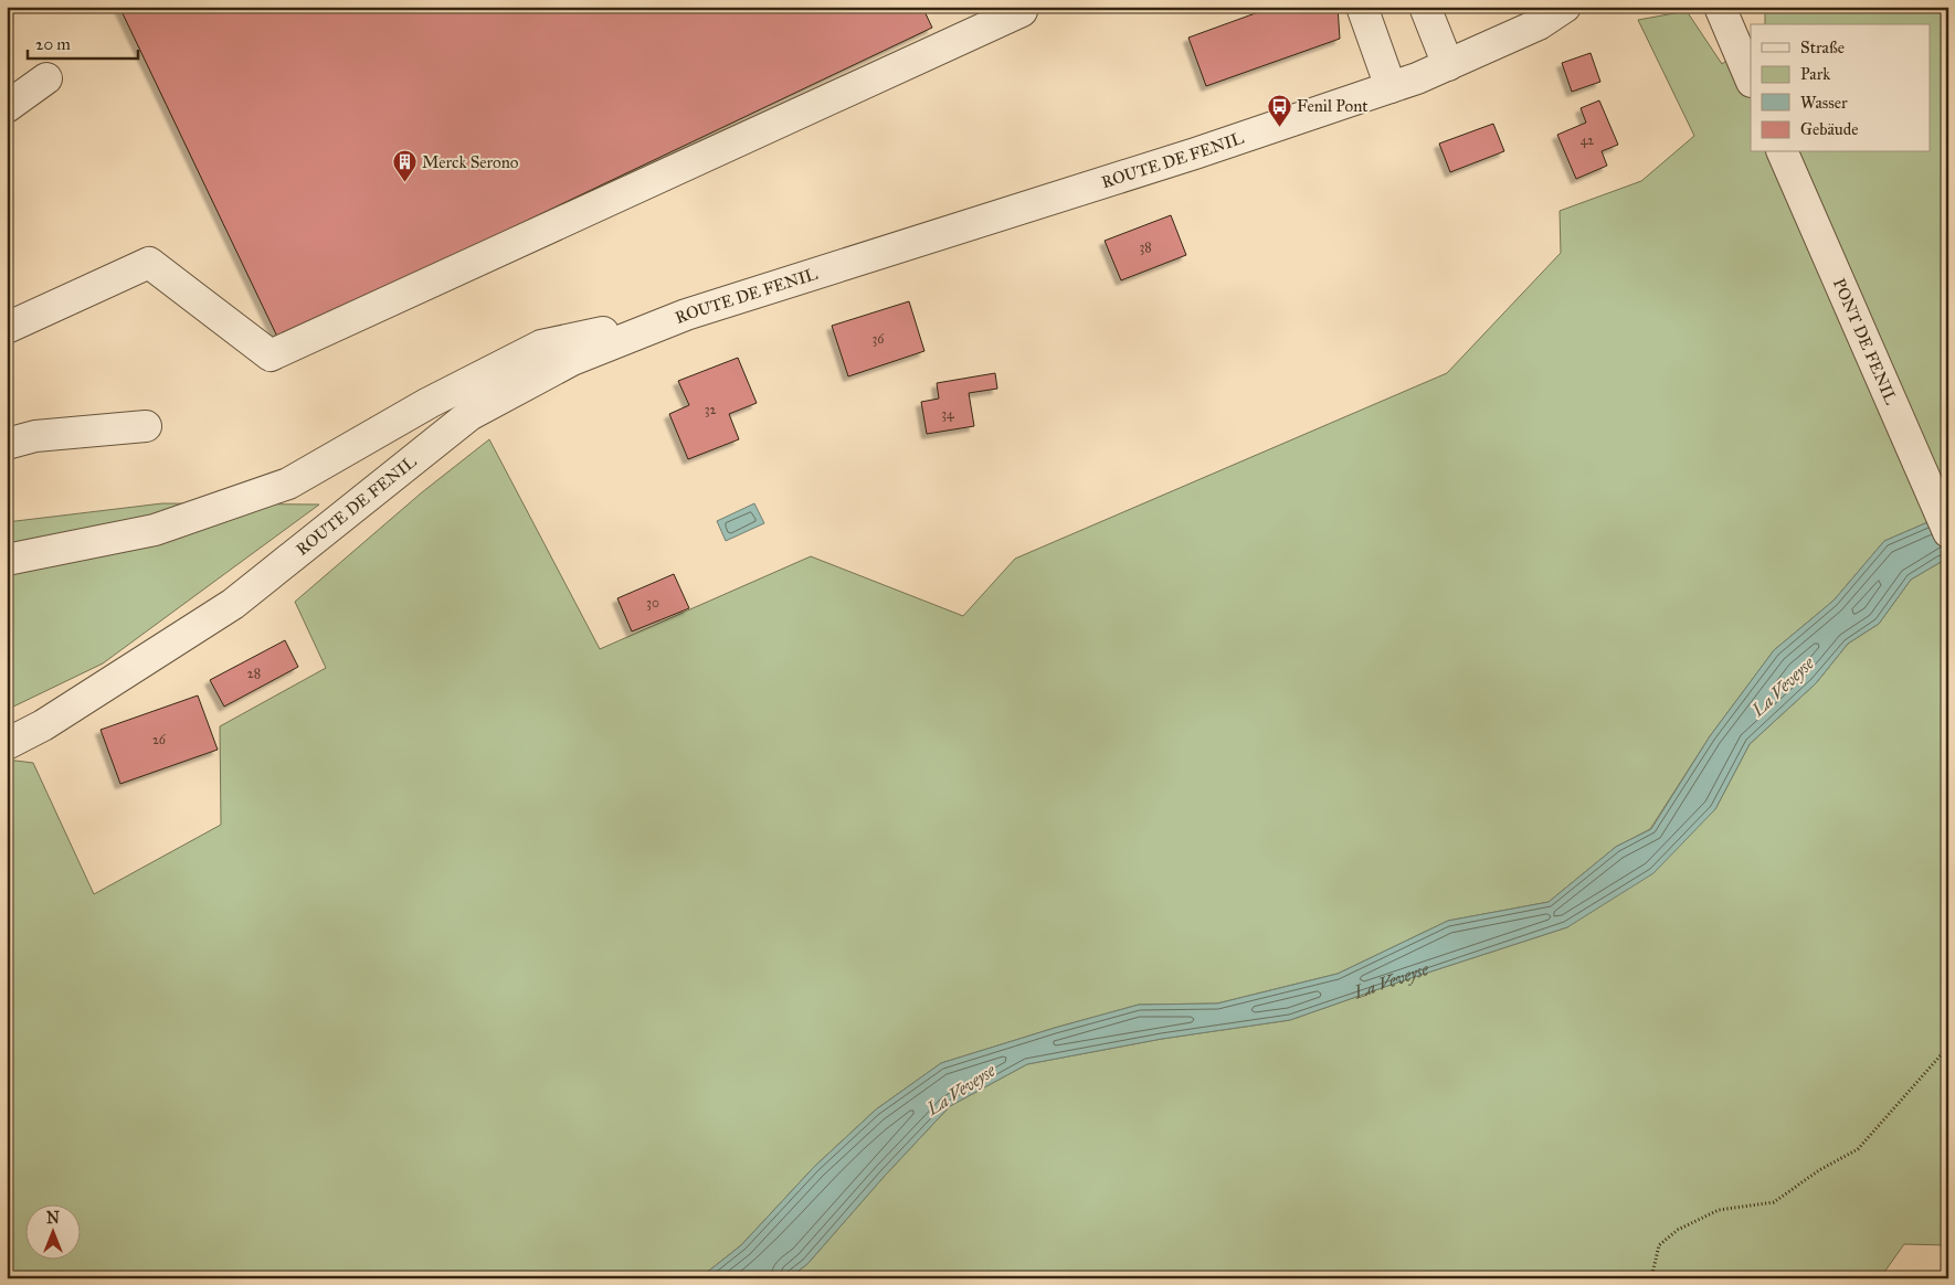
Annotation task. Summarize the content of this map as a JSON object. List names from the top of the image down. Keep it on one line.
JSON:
{"streets":{"street":["ROUTE DE FENIL","PONT DE FENIL"]},"water":["La Veveyse"],"places":{"bus stop":["Fenil Pont"],"building":["Merck Serono"]},"house_numbers":["42","38","36","32","34","30","28","26"],"legend":["Straße","Park","Wasser","Gebäude"],"scale_bar":"20 m","north":"top"}
